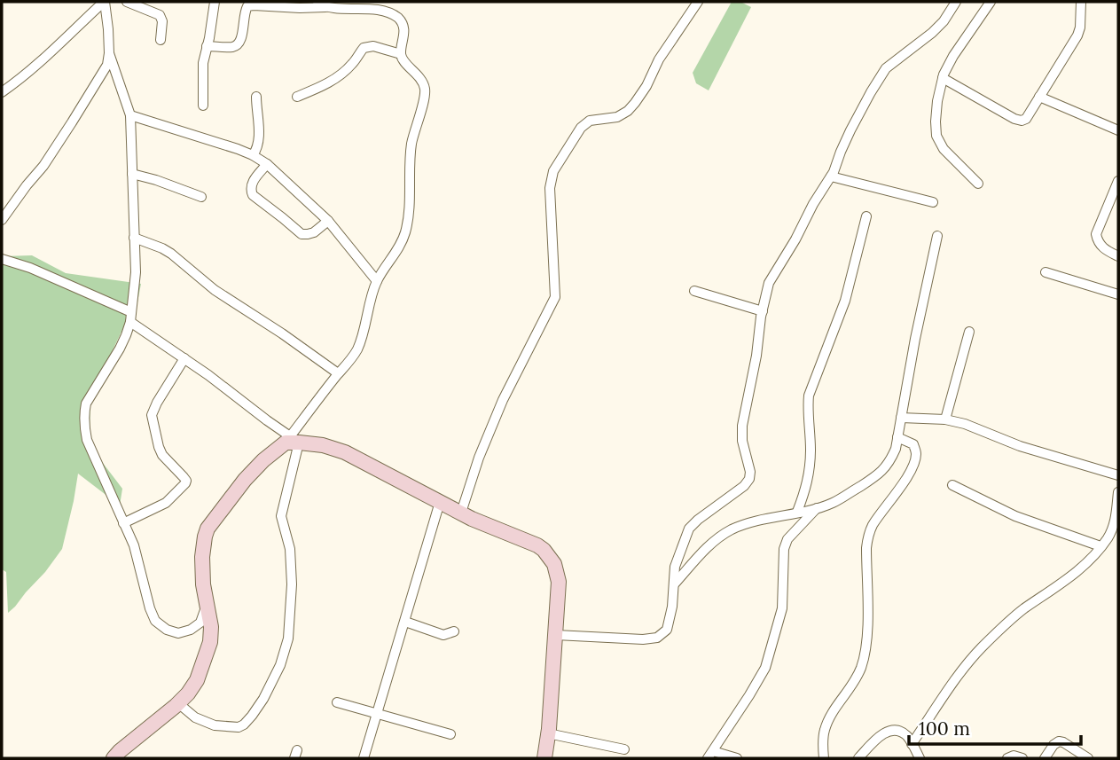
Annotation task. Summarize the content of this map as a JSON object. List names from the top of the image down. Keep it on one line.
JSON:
{"scale_bar":"100 m"}
